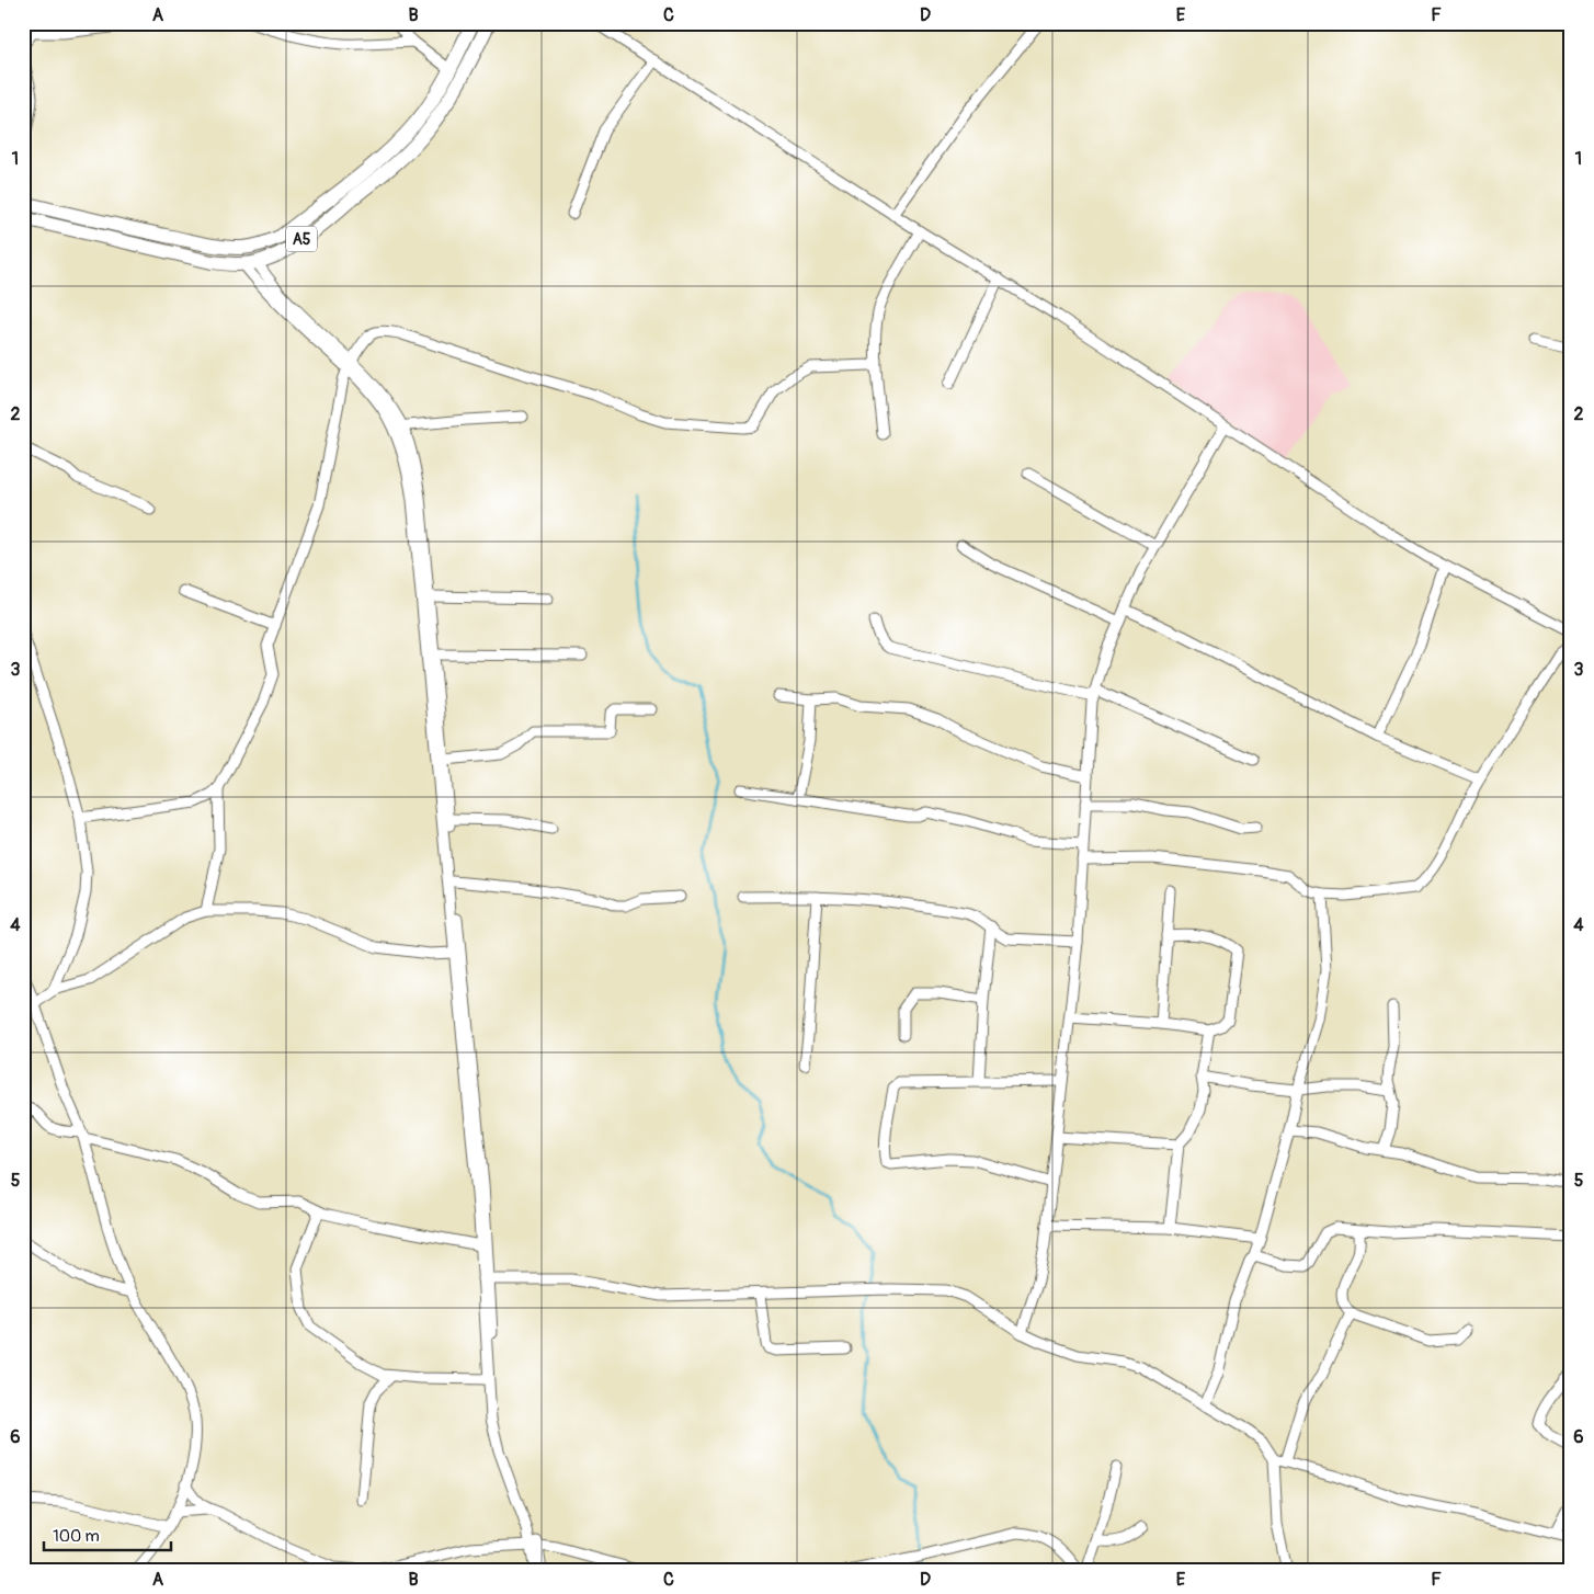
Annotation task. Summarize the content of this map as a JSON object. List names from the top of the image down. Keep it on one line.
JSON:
{"streets":{"highway":["A5"]},"scale_bar":"100 m","grid":{"columns":["A","B","C","D","E","F"],"rows":["1","2","3","4","5","6"]}}
